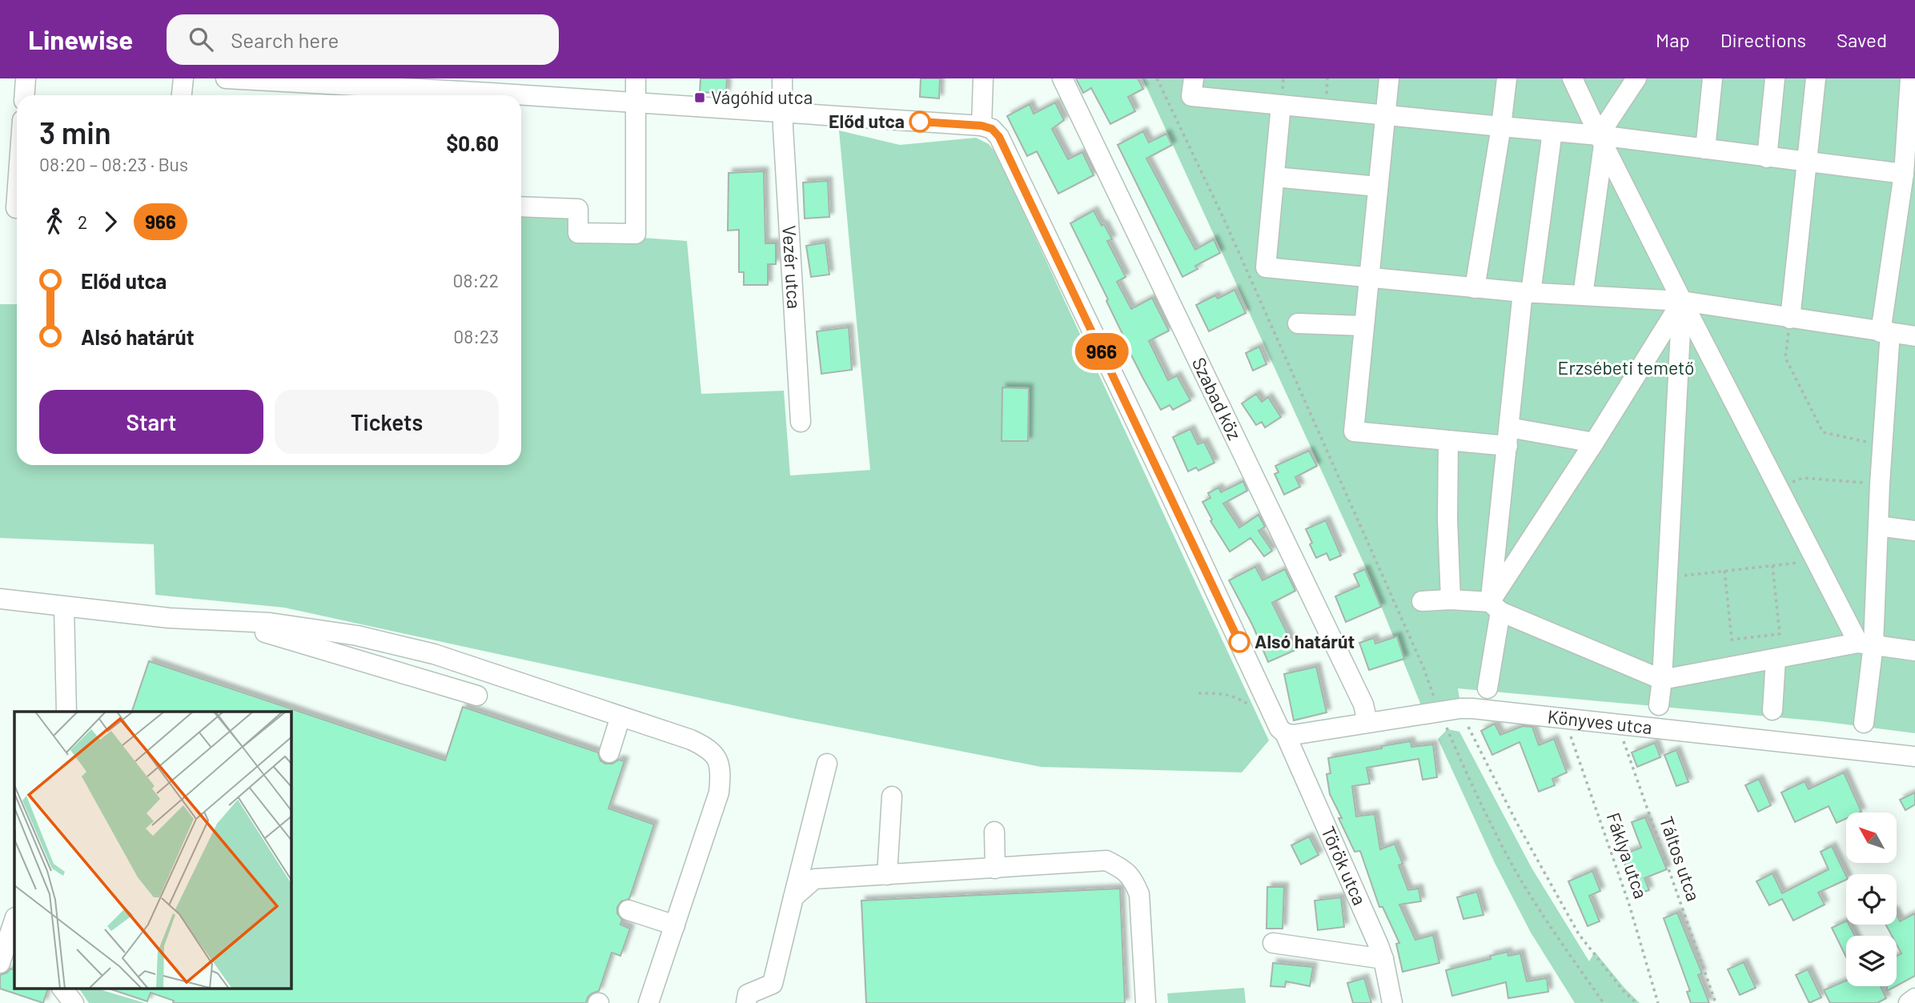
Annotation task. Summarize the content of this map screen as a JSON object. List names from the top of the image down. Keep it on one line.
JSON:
{"streets":{"street":["Vezér utca","Szabad köz","Könyves utca","Török utca"],"path":["Fáklya utca","Táltos utca"]},"crossings":[["Szabad köz","Könyves utca"],["Könyves utca","Fáklya utca"],["Könyves utca","Táltos utca"],["Könyves utca","Török utca"]],"parks":["Erzsébeti temető"],"places":{"transit":["Vágóhíd utca"],"other":["Előd utca","Alsó határút"]},"lines":["bus line 966"],"north":"top left","page":{"header":"Linewise","search":"Search here","nav":["Map","Directions","Saved"],"on_map":"966","heading":["3 min","08:20 – 08:23 · Bus","$0.60"],"legs":["2","966"],"list":[{"name":"Előd utca","value":"08:22"},{"name":"Alsó határút","value":"08:23"}],"buttons":["Start","Tickets"]}}
